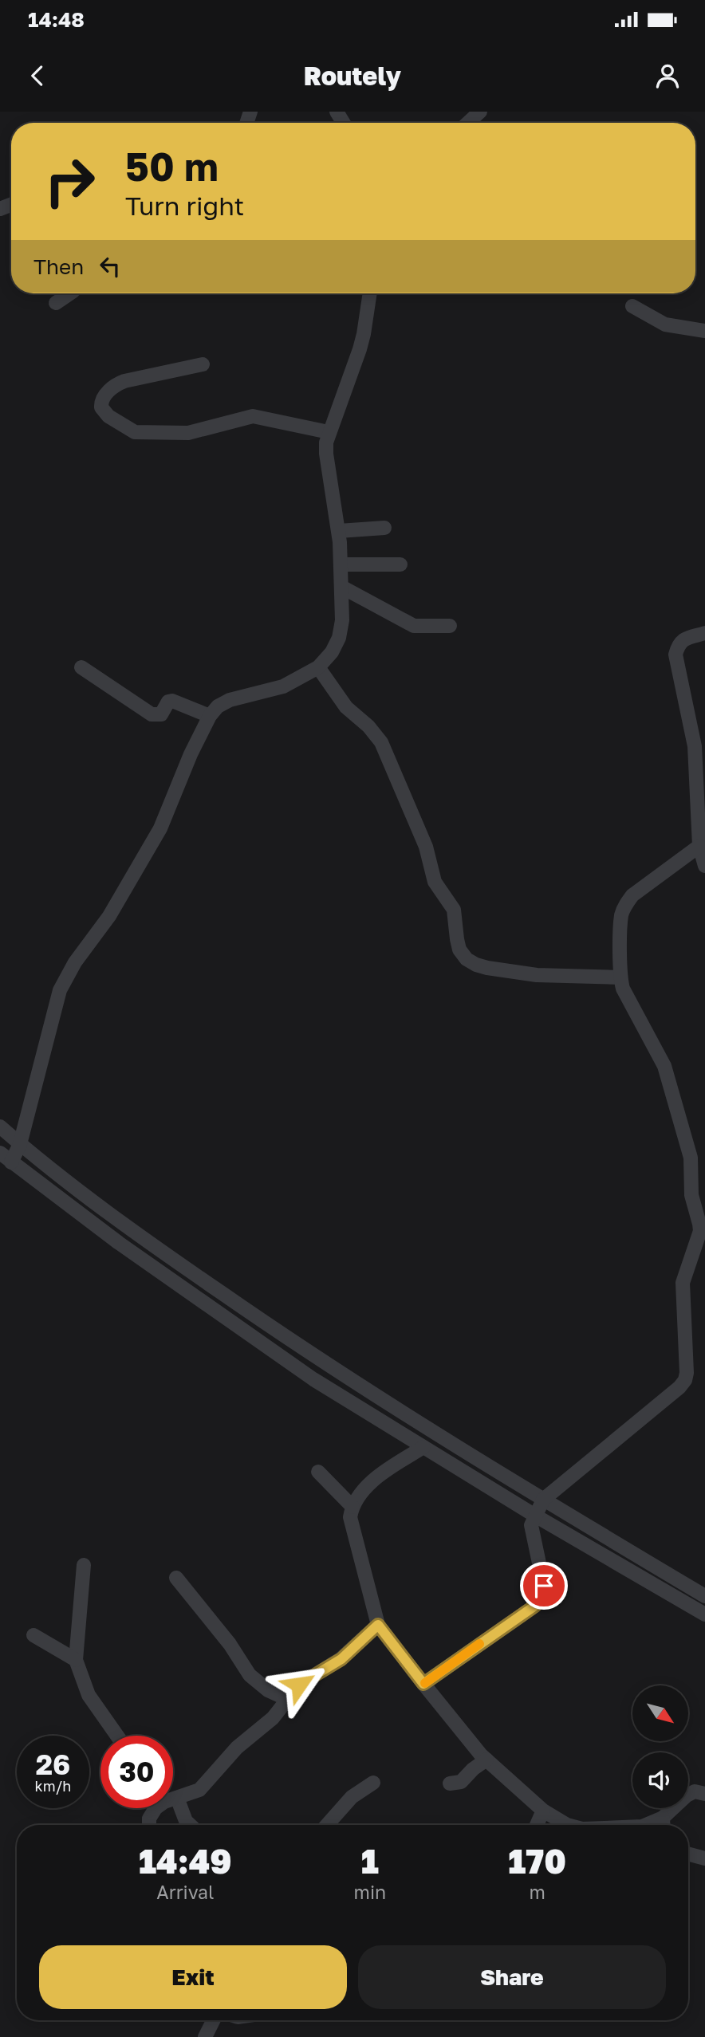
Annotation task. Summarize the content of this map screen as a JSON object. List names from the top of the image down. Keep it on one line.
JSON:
{"north":"bottom right","page":{"status":"14:48","header":"Routely","turn":["50 m","Turn right"],"then":"Then","speed":"26 km/h","limit":"30","eta":["14:49","Arrival","1","min","170","m"],"buttons":["Exit","Share"]}}
